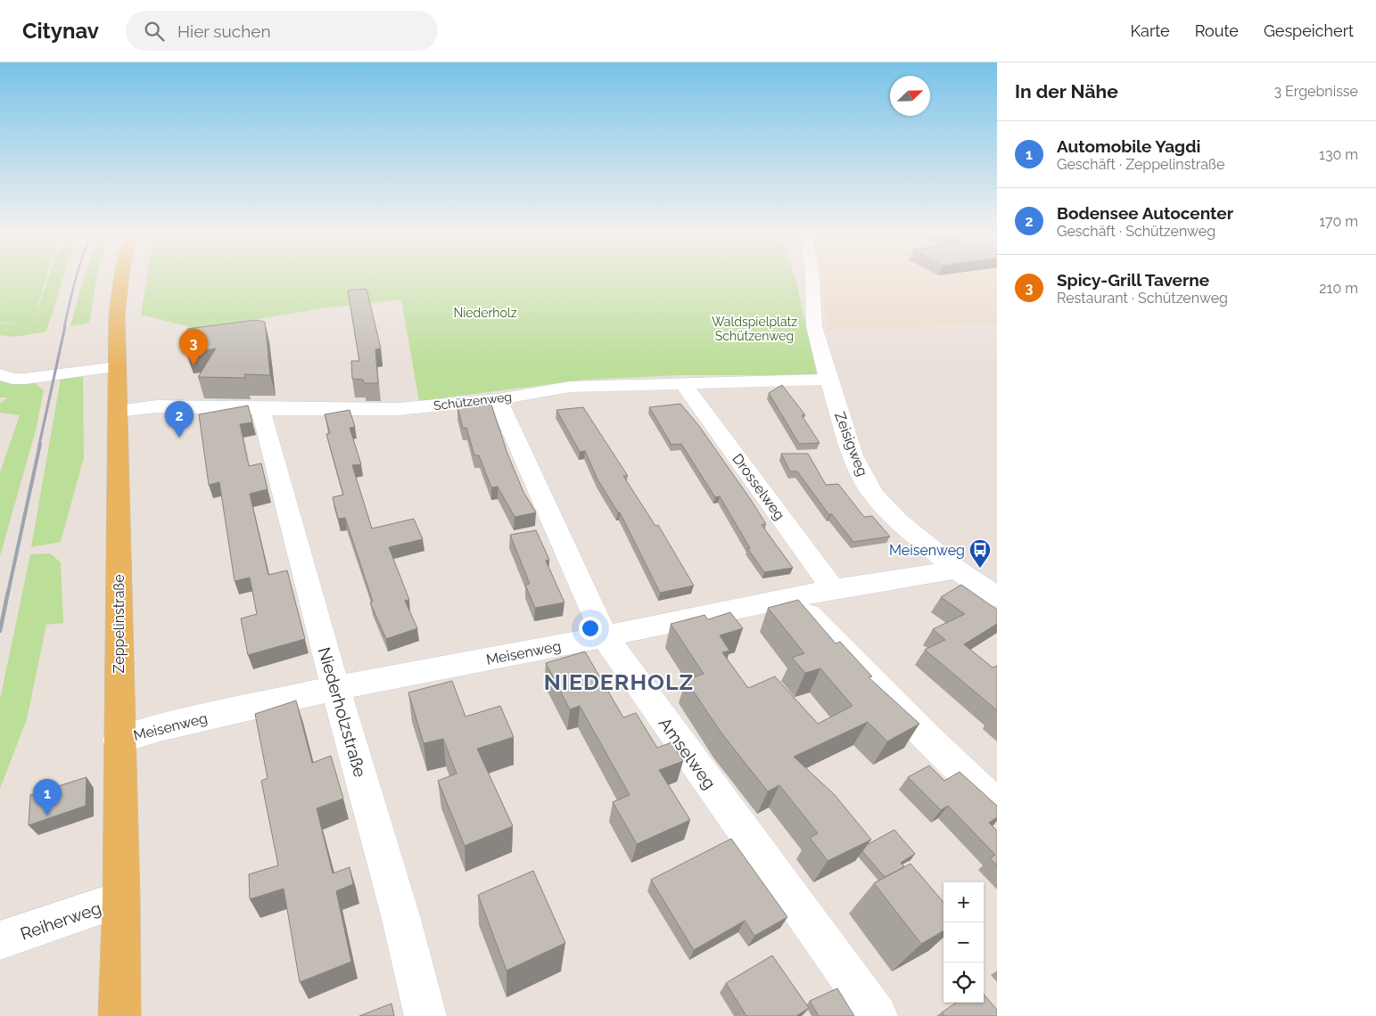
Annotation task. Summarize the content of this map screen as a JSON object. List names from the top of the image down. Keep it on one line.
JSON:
{"streets":{"main road":["Zeppelinstraße"],"street":["Schützenweg","Zeisigweg","Drosselweg","Meisenweg","Niederholzstraße","Amselweg","Reiherweg"]},"crossings":[["Schützenweg","Zeisigweg"],["Schützenweg","Drosselweg"],["Schützenweg","Zeppelinstraße"],["Schützenweg","Niederholzstraße"],["Schützenweg","Amselweg"],["Zeisigweg","Meisenweg"],["Drosselweg","Meisenweg"],["Zeppelinstraße","Meisenweg"],["Zeppelinstraße","Reiherweg"],["Meisenweg","Niederholzstraße"],["Meisenweg","Amselweg"]],"districts":["NIEDERHOLZ"],"parks":["Niederholz","Waldspielplatz Schützenweg"],"places":{"bus stop":["Meisenweg"]},"north":"top right","page":{"header":"Citynav","search":"Hier suchen","nav":["Karte","Route","Gespeichert"],"heading":["In der Nähe","3 Ergebnisse"],"list":[{"mark":"1","name":"Automobile Yagdi","note":"Geschäft · Zeppelinstraße","value":"130 m"},{"mark":"2","name":"Bodensee Autocenter","note":"Geschäft · Schützenweg","value":"170 m"},{"mark":"3","name":"Spicy-Grill Taverne","note":"Restaurant · Schützenweg","value":"210 m"}],"pins":["3","2","1"],"map_buttons":["+","−"]}}
